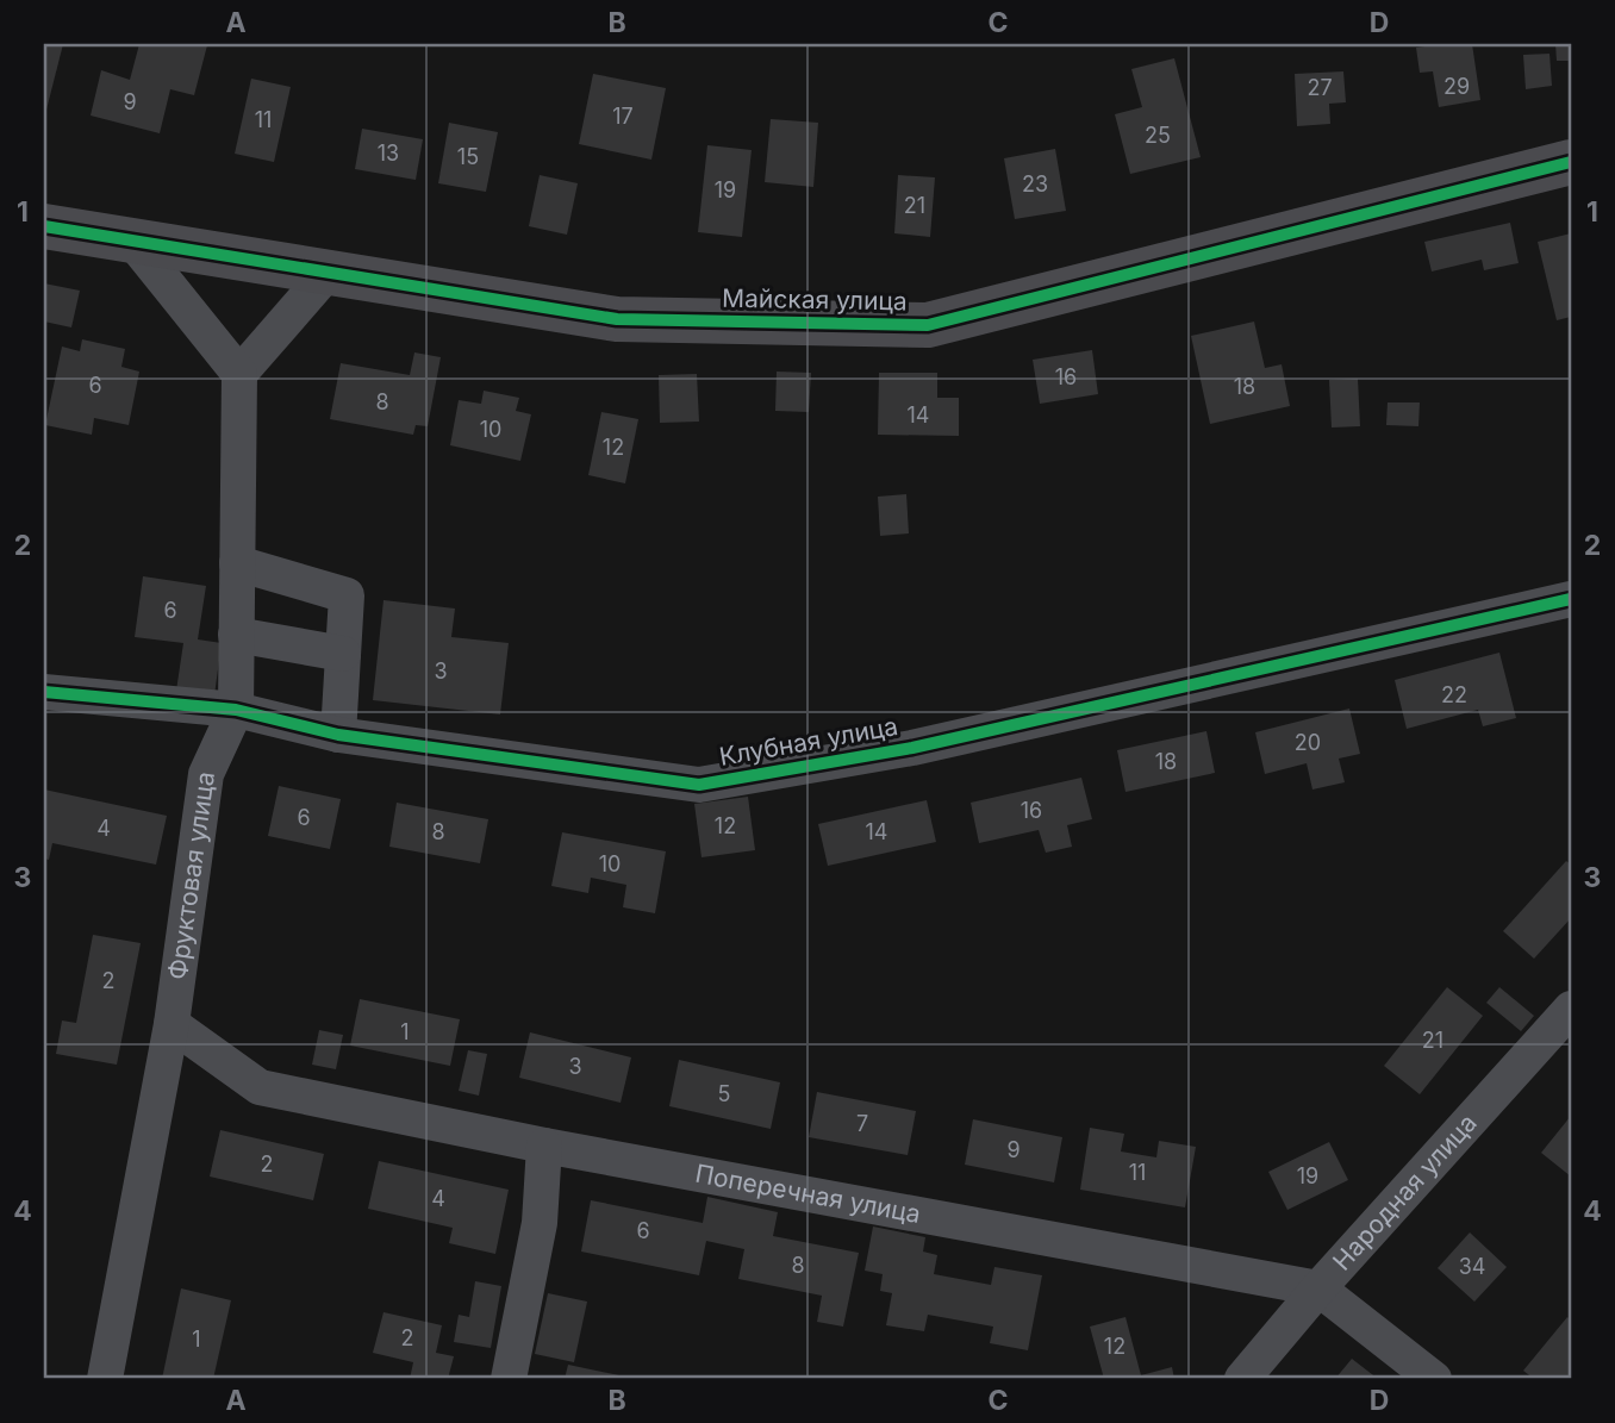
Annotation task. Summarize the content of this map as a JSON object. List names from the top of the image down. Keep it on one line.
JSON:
{"streets":{"street":["Майская улица","Клубная улица","Фруктовая улица","Народная улица","Поперечная улица"]},"crossings":[["Клубная улица","Фруктовая улица"],["Фруктовая улица","Поперечная улица"],["Народная улица","Поперечная улица"]],"house_numbers":["29","27","9","17","11","25","13","15","23","19","21","16","6","18","8","14","10","12","6","3","22","20","18","16","6","12","4","8","14","10","2","1","21","3","5","7","9","2","11","19","4","6","8","34","2","1","12"],"grid":{"columns":["A","B","C","D"],"rows":["1","2","3","4"]}}
